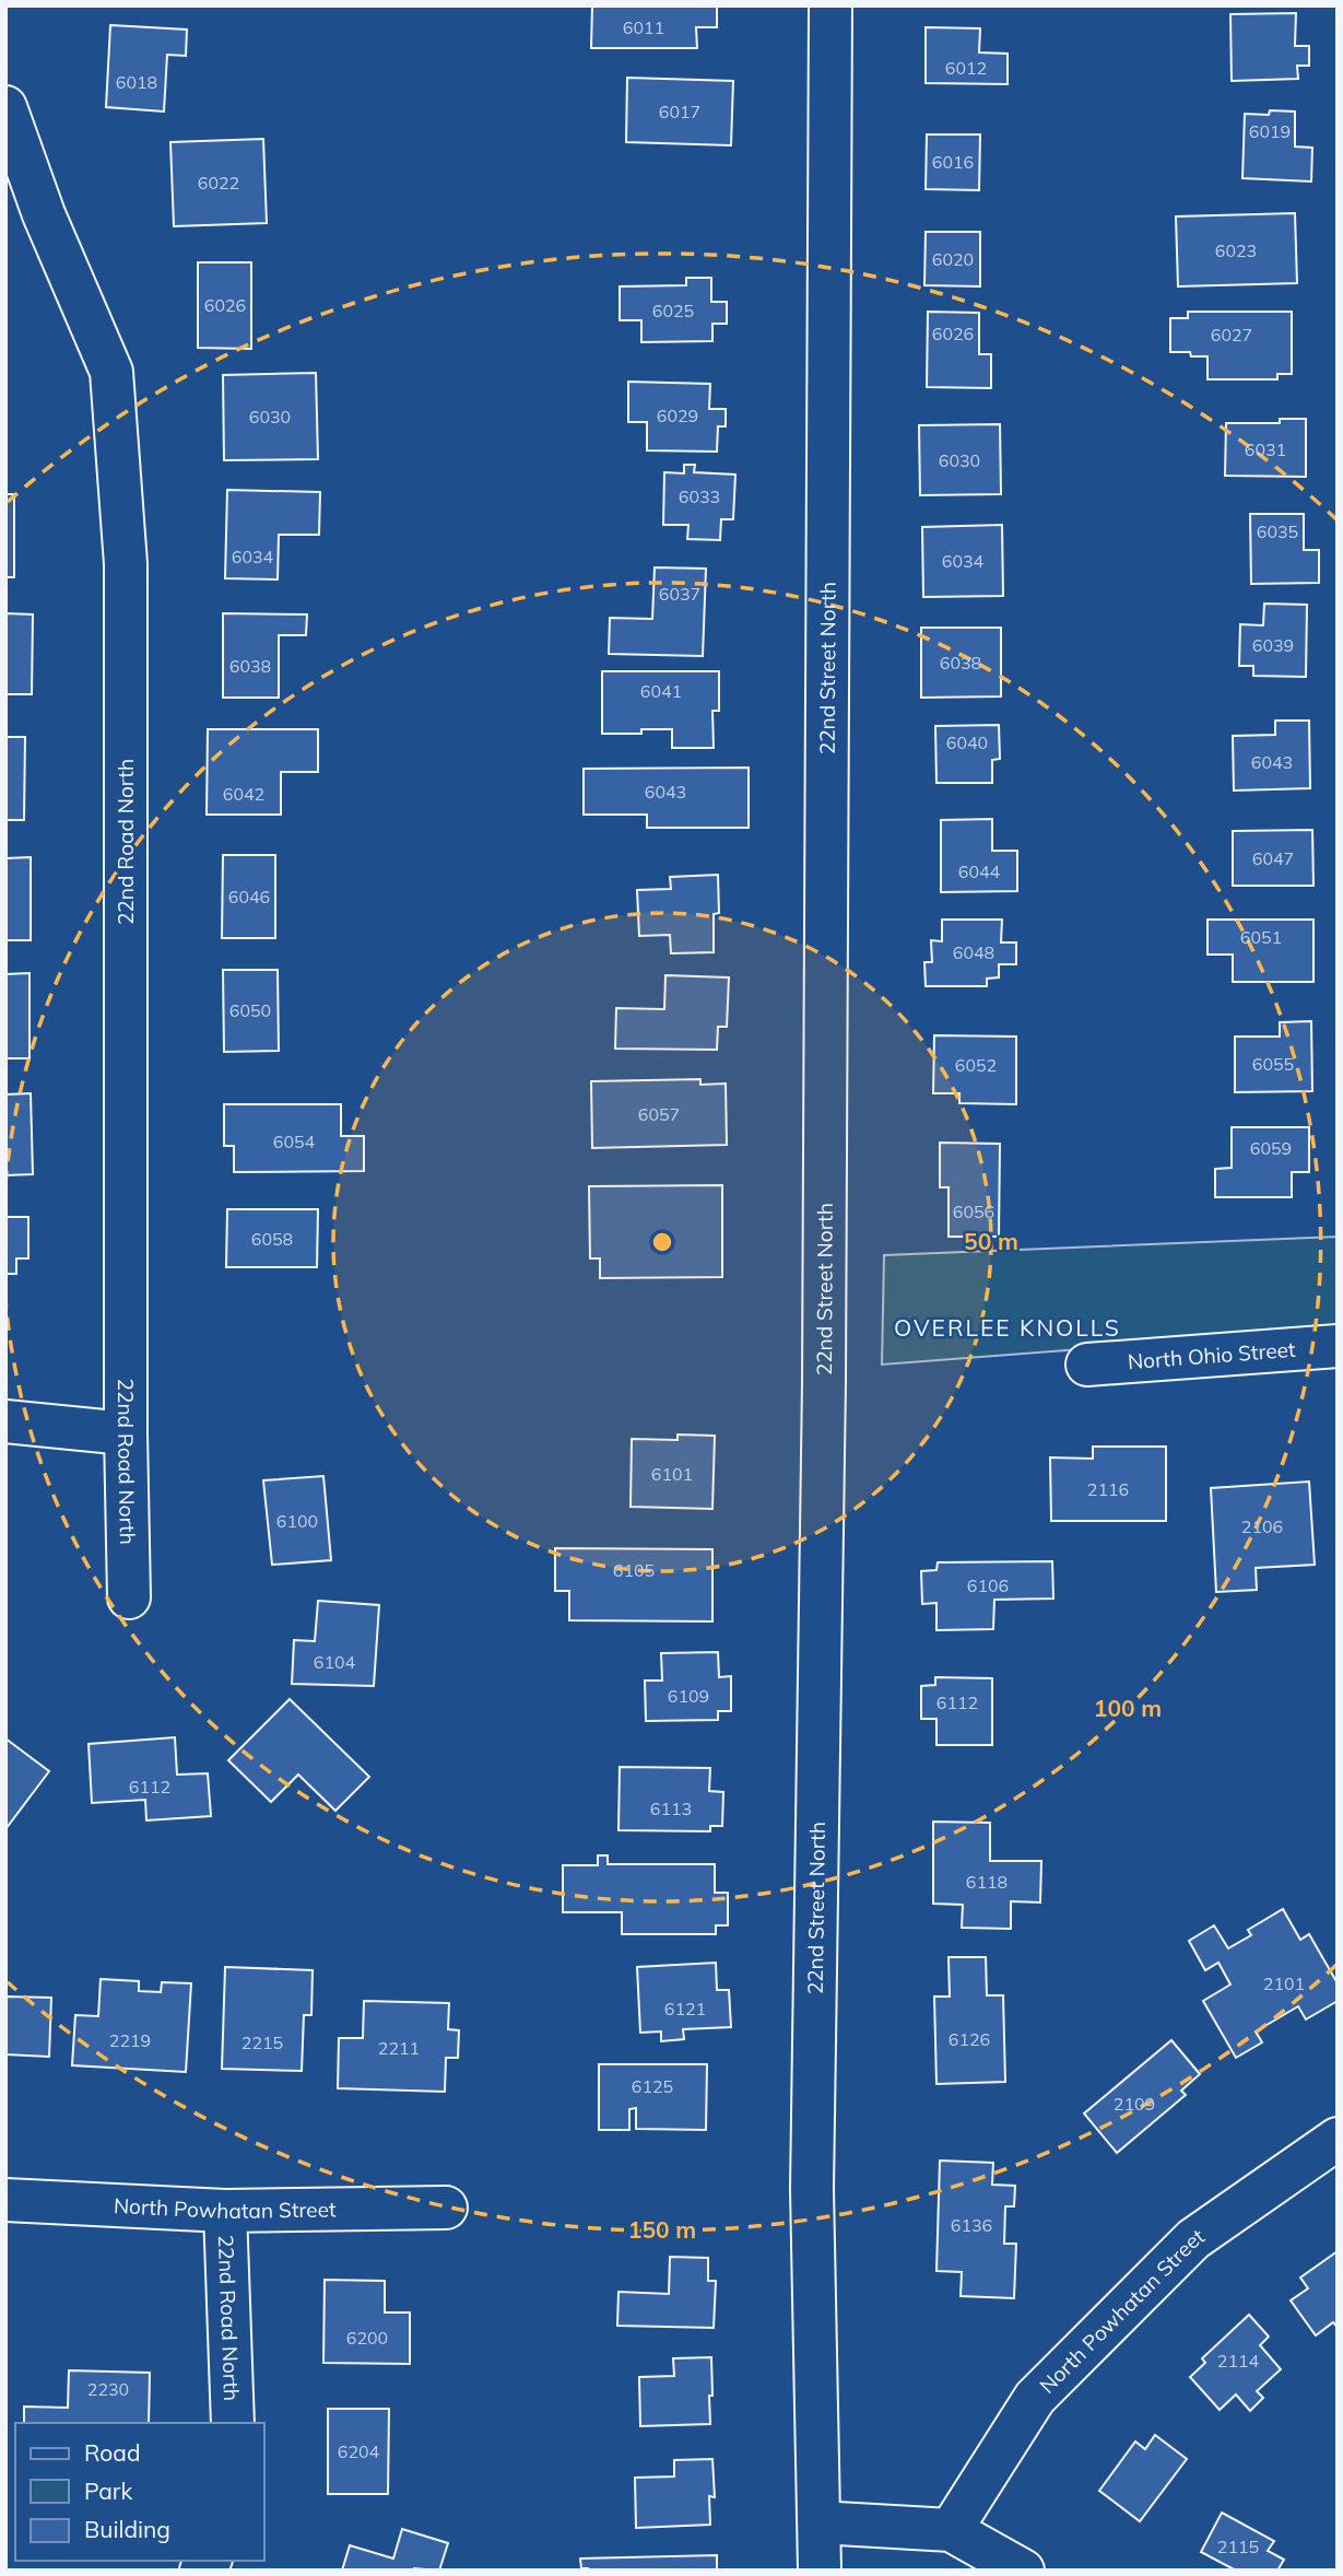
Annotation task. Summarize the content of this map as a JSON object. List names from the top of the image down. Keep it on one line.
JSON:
{"streets":{"street":["22nd Street North","22nd Road North","North Ohio Street","North Powhatan Street"]},"crossings":[["22nd Road North","North Powhatan Street"]],"districts":["OVERLEE KNOLLS"],"house_numbers":["6011","6012","6018","6017","6019","6016","6022","6023","6020","6026","6025","6026","6027","6029","6030","6031","6030","6033","6035","6034","6034","6037","6039","6038","6038","6041","6040","6043","6043","6042","6047","6044","6046","6051","6048","6050","6055","6052","6057","6054","6059","6056","6058","6101","2116","6100","2106","6105","6106","6104","6109","6112","6112","6113","6118","2101","6121","6126","2219","2215","2211","6125","2109","6136","6200","2114","2230","6204","2115"],"legend":["Road","Park","Building"],"rings":["50 m","100 m","150 m"]}
